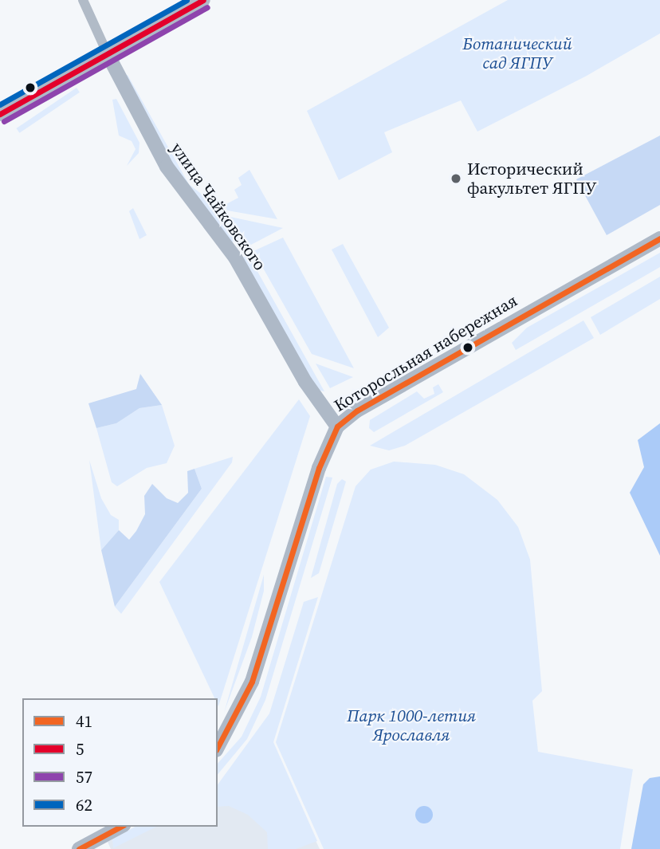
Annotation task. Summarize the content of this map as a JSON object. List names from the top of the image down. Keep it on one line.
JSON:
{"streets":{"main road":["улица Чайковского","Которосльная набережная"]},"crossings":[["улица Чайковского","Которосльная набережная"]],"parks":["Ботанический сад ЯГПУ","Парк 1000-летия Ярославля"],"places":["Исторический факультет ЯГПУ"],"lines":["transit line 5","transit line 62","transit line 57","transit line 41"],"legend":["41","5","57","62"]}
